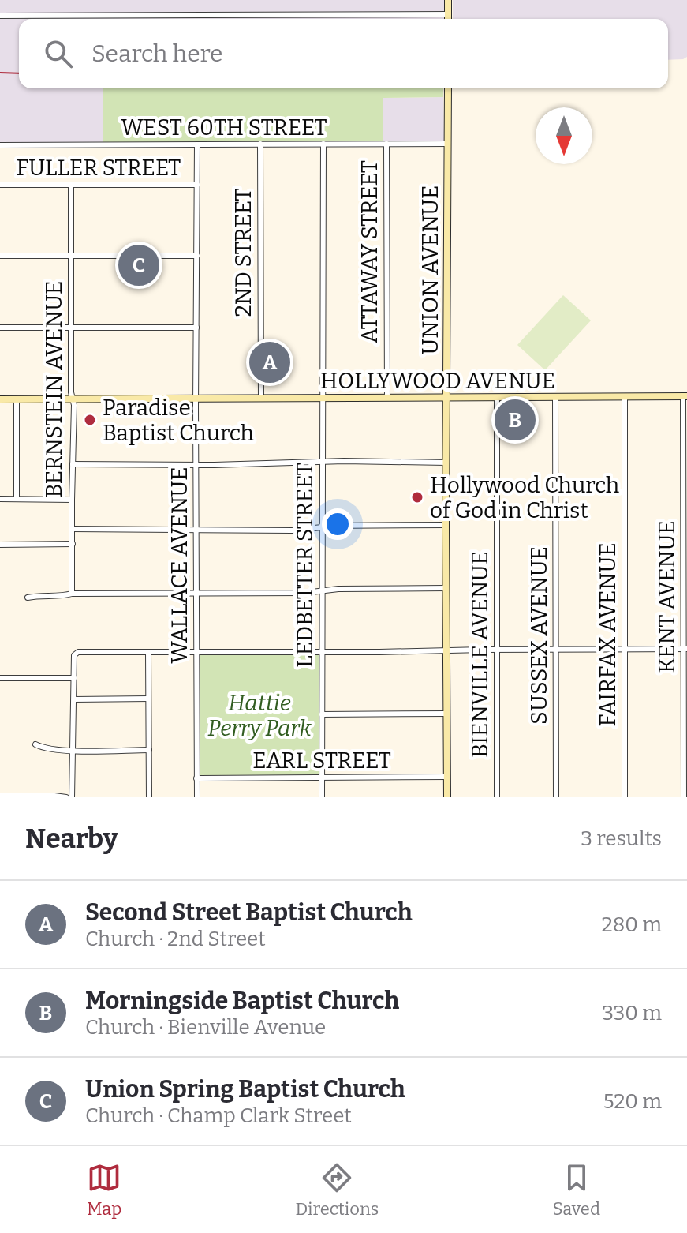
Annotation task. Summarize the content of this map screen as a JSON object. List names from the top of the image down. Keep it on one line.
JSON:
{"streets":{"street":["WEST 60TH STREET","FULLER STREET","ATTAWAY STREET","2ND STREET","UNION AVENUE","HOLLYWOOD AVENUE","BERNSTEIN AVENUE","WALLACE AVENUE","LEDBETTER STREET","KENT AVENUE","FAIRFAX AVENUE","SUSSEX AVENUE","BIENVILLE AVENUE","EARL STREET"]},"crossings":[["WEST 60TH STREET","ATTAWAY STREET"],["WEST 60TH STREET","2ND STREET"],["WEST 60TH STREET","UNION AVENUE"],["WEST 60TH STREET","WALLACE AVENUE"],["WEST 60TH STREET","LEDBETTER STREET"],["FULLER STREET","BERNSTEIN AVENUE"],["FULLER STREET","WALLACE AVENUE"],["ATTAWAY STREET","HOLLYWOOD AVENUE"],["2ND STREET","HOLLYWOOD AVENUE"],["UNION AVENUE","HOLLYWOOD AVENUE"],["UNION AVENUE","EARL STREET"],["HOLLYWOOD AVENUE","BERNSTEIN AVENUE"],["HOLLYWOOD AVENUE","WALLACE AVENUE"],["HOLLYWOOD AVENUE","LEDBETTER STREET"],["HOLLYWOOD AVENUE","KENT AVENUE"],["HOLLYWOOD AVENUE","FAIRFAX AVENUE"],["HOLLYWOOD AVENUE","SUSSEX AVENUE"],["HOLLYWOOD AVENUE","BIENVILLE AVENUE"],["WALLACE AVENUE","EARL STREET"],["LEDBETTER STREET","EARL STREET"]],"parks":["Hattie Perry Park"],"places":["Paradise Baptist Church","Hollywood Church of God in Christ"],"north":"bottom","page":{"search":"Search here","pins":["C","A","B"],"heading":["Nearby","3 results"],"list":[{"mark":"A","name":"Second Street Baptist Church","note":"Church · 2nd Street","value":"280 m"},{"mark":"B","name":"Morningside Baptist Church","note":"Church · Bienville Avenue","value":"330 m"},{"mark":"C","name":"Union Spring Baptist Church","note":"Church · Champ Clark Street","value":"520 m"}],"nav":["Map","Directions","Saved"]}}
